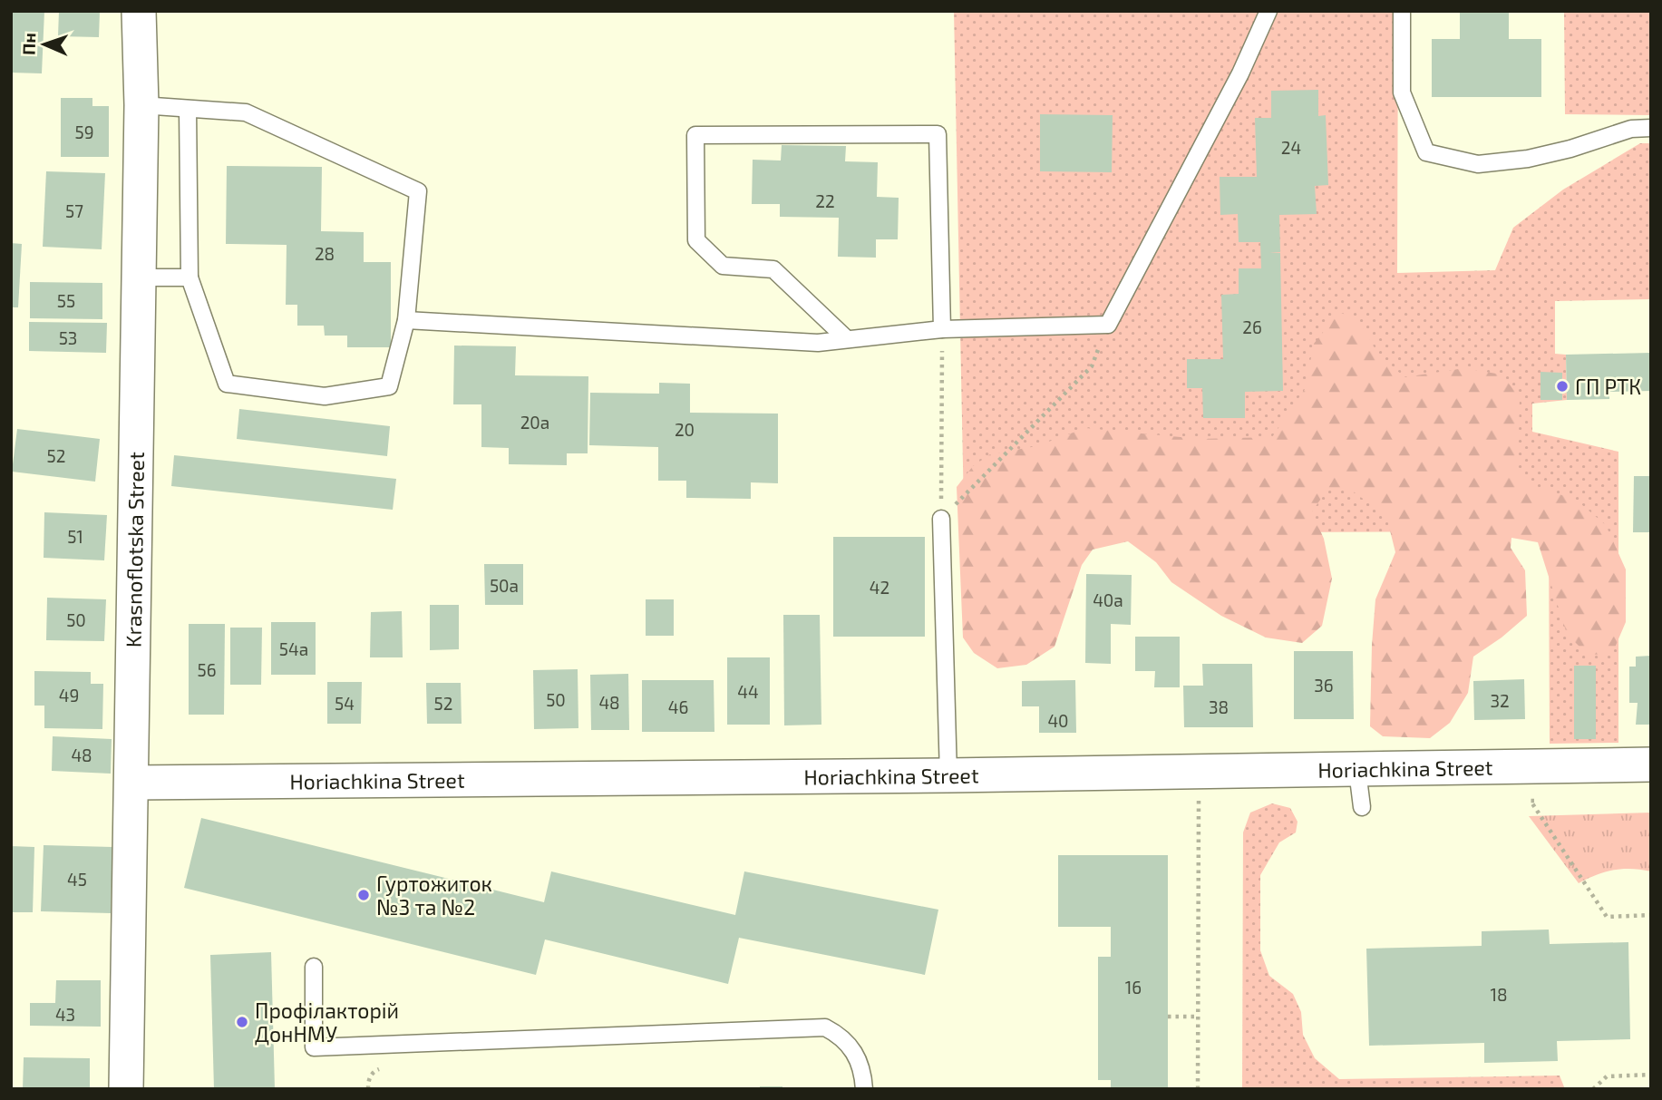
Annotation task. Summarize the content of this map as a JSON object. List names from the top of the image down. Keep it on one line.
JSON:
{"streets":{"street":["Krasnoflotska Street","Horiachkina Street"]},"crossings":[["Krasnoflotska Street","Horiachkina Street"]],"places":["ГП РТК","Гуртожиток №3 та №2","Профілакторій ДонНМУ"],"house_numbers":["59","24","22","57","28","55","26","53","20а","20","52","51","50а","42","40а","50","54а","56","36","44","49","50","32","48","54","52","46","38","40","48","45","16","18","43"],"north":"left"}
